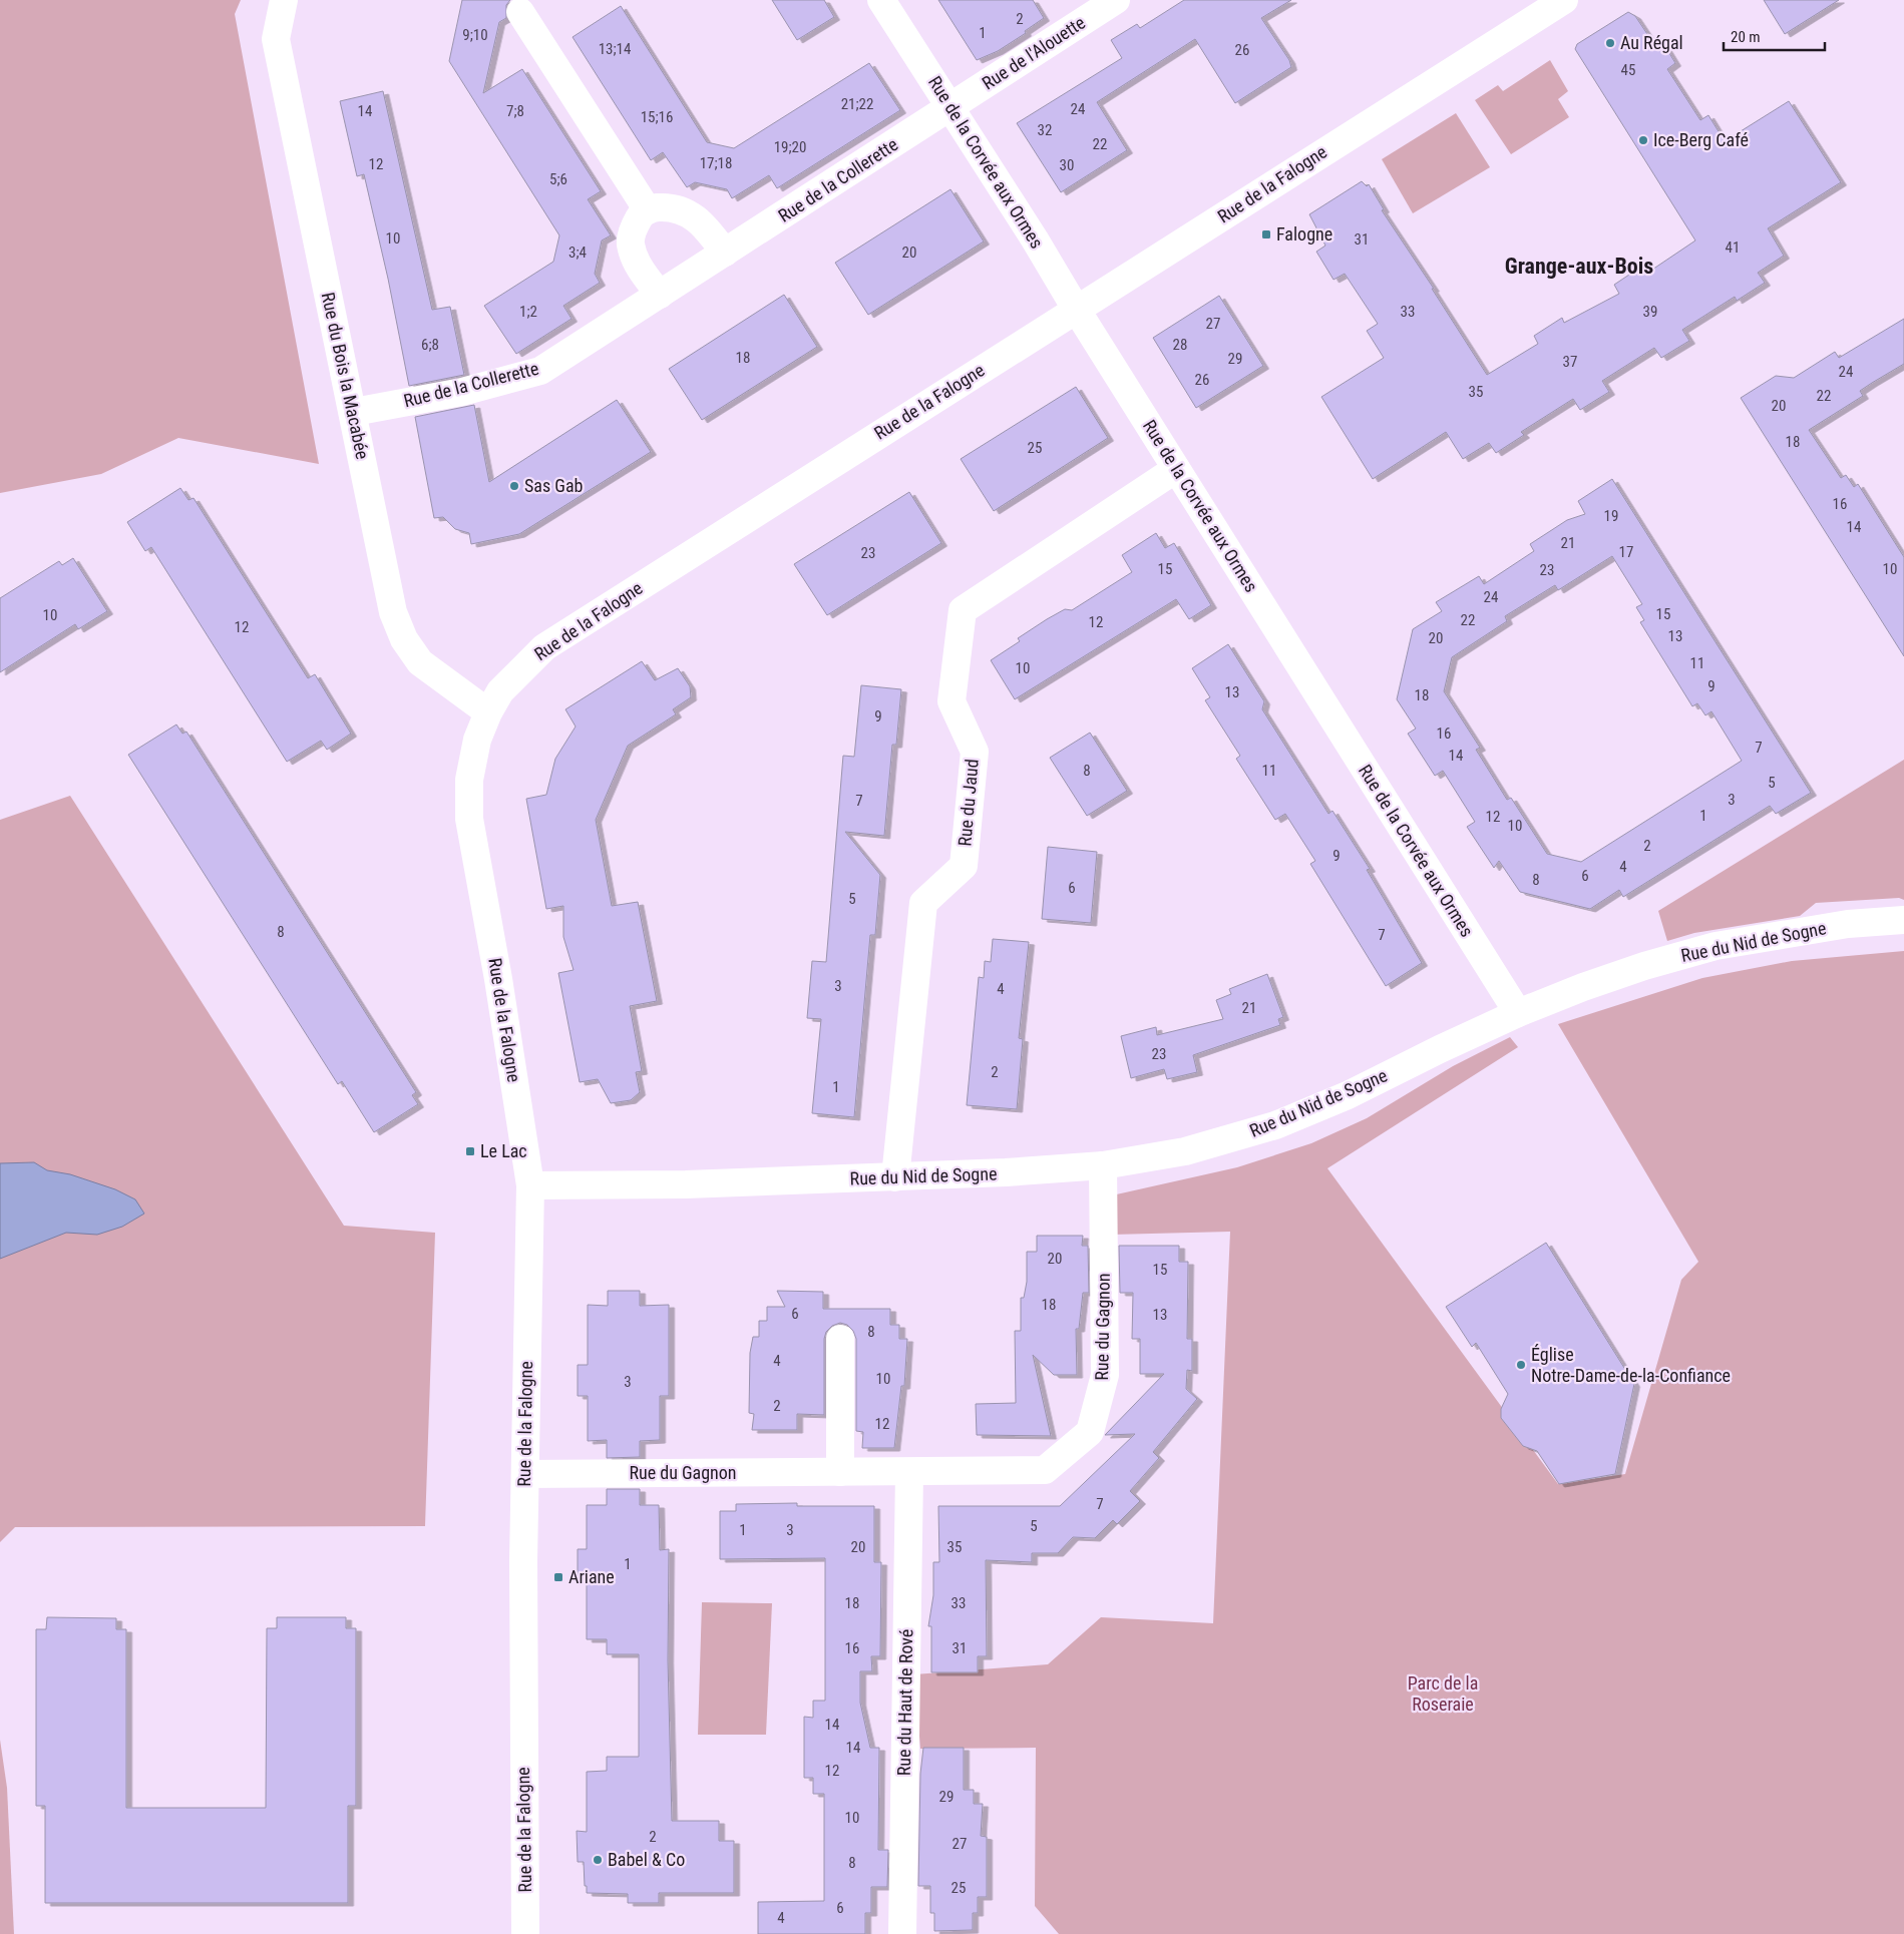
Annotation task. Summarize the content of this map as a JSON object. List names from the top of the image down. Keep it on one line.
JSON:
{"streets":{"street":["Rue de l'Alouette","Rue de la Corvée aux Ormes","Rue de la Collerette","Rue de la Falogne","Rue du Bois la Macabée","Rue du Jaud","Rue du Nid de Sogne","Rue du Gagnon","Rue du Haut de Rové"]},"crossings":[["Rue de l'Alouette","Rue de la Corvée aux Ormes"],["Rue de l'Alouette","Rue de la Collerette"],["Rue de la Corvée aux Ormes","Rue de la Collerette"],["Rue de la Corvée aux Ormes","Rue de la Falogne"],["Rue de la Corvée aux Ormes","Rue du Jaud"],["Rue de la Corvée aux Ormes","Rue du Nid de Sogne"],["Rue de la Collerette","Rue du Bois la Macabée"],["Rue de la Falogne","Rue du Bois la Macabée"],["Rue de la Falogne","Rue du Nid de Sogne"],["Rue de la Falogne","Rue du Gagnon"],["Rue du Jaud","Rue du Nid de Sogne"],["Rue du Nid de Sogne","Rue du Gagnon"],["Rue du Gagnon","Rue du Haut de Rové"]],"districts":["Grange-aux-Bois"],"parks":["Parc de la Roseraie"],"places":{"other":["Au Régal","Ice-Berg Café","Sas Gab","Église Notre-Dame-de-la-Confiance","Babel & Co"],"transit":["Falogne","Le Lac","Ariane"]},"house_numbers":["2","1","9;10","13;14","26","45","21;22","24","14","7;8","15;16","32","22","19;20","17;18","12","30","5;6","10","31","41","3;4","20","1;2","33","39","27","6;8","28","18","29","37","24","26","35","22","20","18","25","16","19","14","21","17","23","15","10","23","24","15","10","22","12","12","13","20","11","10","9","13","18","9","16","7","14","8","11","5","3","7","1","12","10","2","9","4","6","8","6","5","8","7","3","4","21","23","2","1","20","15","18","6","13","8","4","10","3","2","12","7","5","1","3","20","35","1","18","33","16","31","14","14","12","29","10","2","27","8","25","6","4"],"scale_bar":"20 m"}
